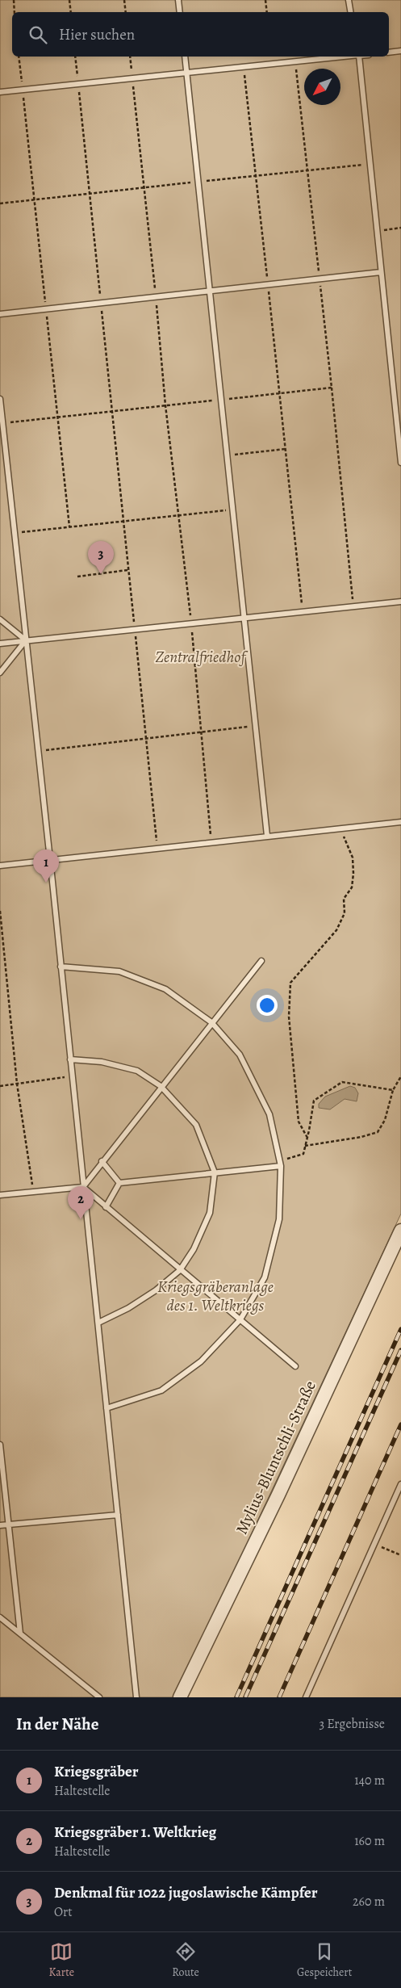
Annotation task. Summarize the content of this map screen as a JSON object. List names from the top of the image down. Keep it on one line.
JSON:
{"streets":{"street":["Mylius-Bluntschli-Straße"]},"parks":["Zentralfriedhof","Kriegsgräberanlage des 1. Weltkriegs"],"north":"bottom left","page":{"search":"Hier suchen","pins":["3","1","2"],"heading":["In der Nähe","3 Ergebnisse"],"list":[{"mark":"1","name":"Kriegsgräber","note":"Haltestelle","value":"140 m"},{"mark":"2","name":"Kriegsgräber 1. Weltkrieg","note":"Haltestelle","value":"160 m"},{"mark":"3","name":"Denkmal für 1022 jugoslawische Kämpfer","note":"Ort","value":"260 m"}],"nav":["Karte","Route","Gespeichert"]}}
